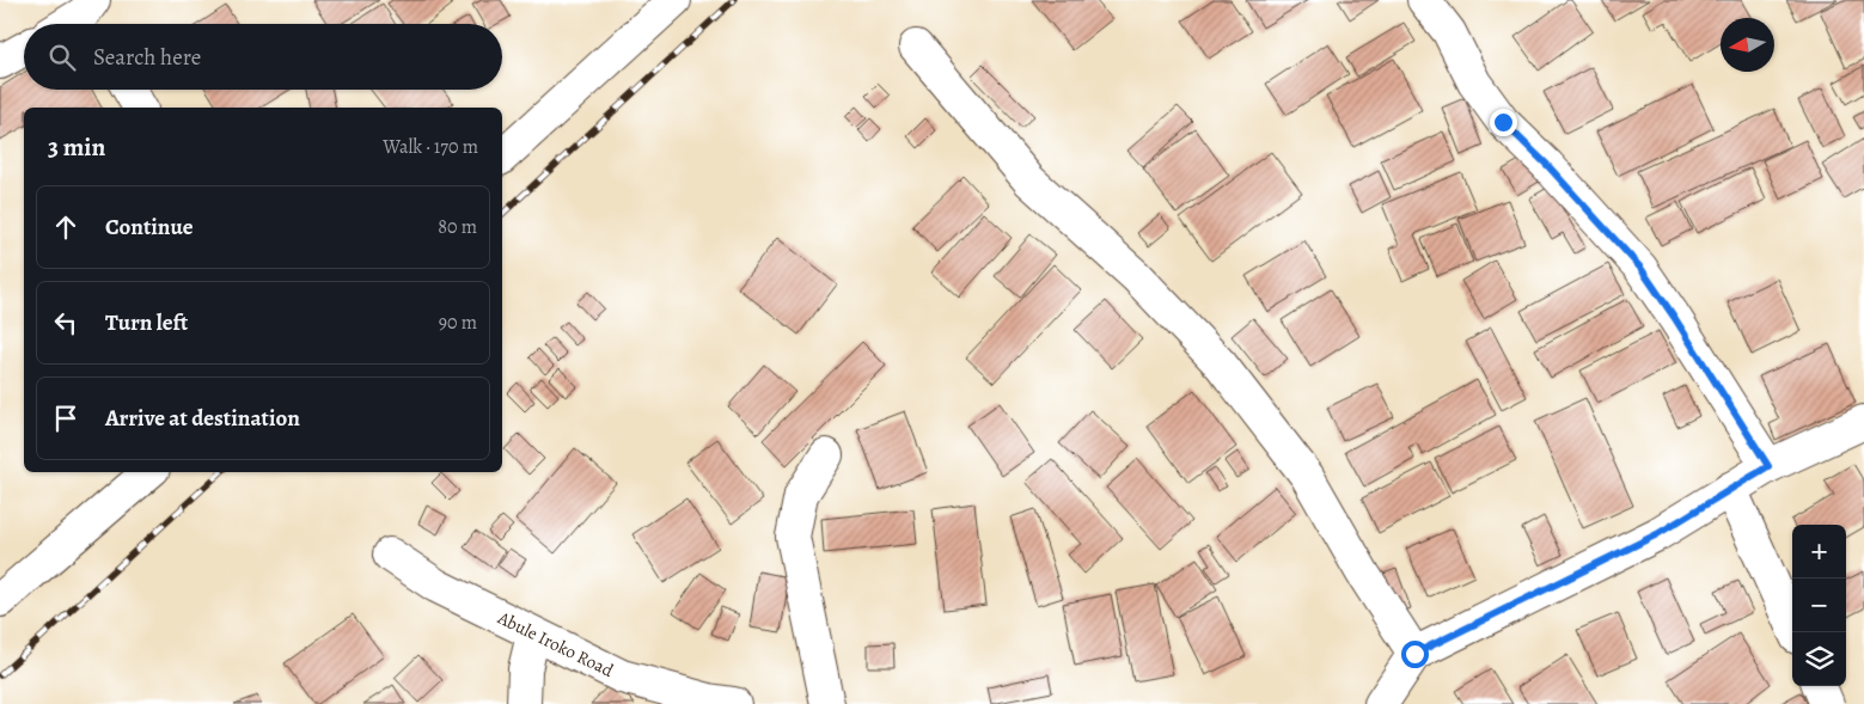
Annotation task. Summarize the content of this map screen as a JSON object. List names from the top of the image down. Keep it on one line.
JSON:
{"streets":{"street":["Abule Iroko Road"]},"north":"left","page":{"search":"Search here","heading":["3 min","Walk · 170 m"],"list":[["Continue","80 m"],["Turn left","90 m"],"Arrive at destination"],"map_buttons":["+","−"]}}
